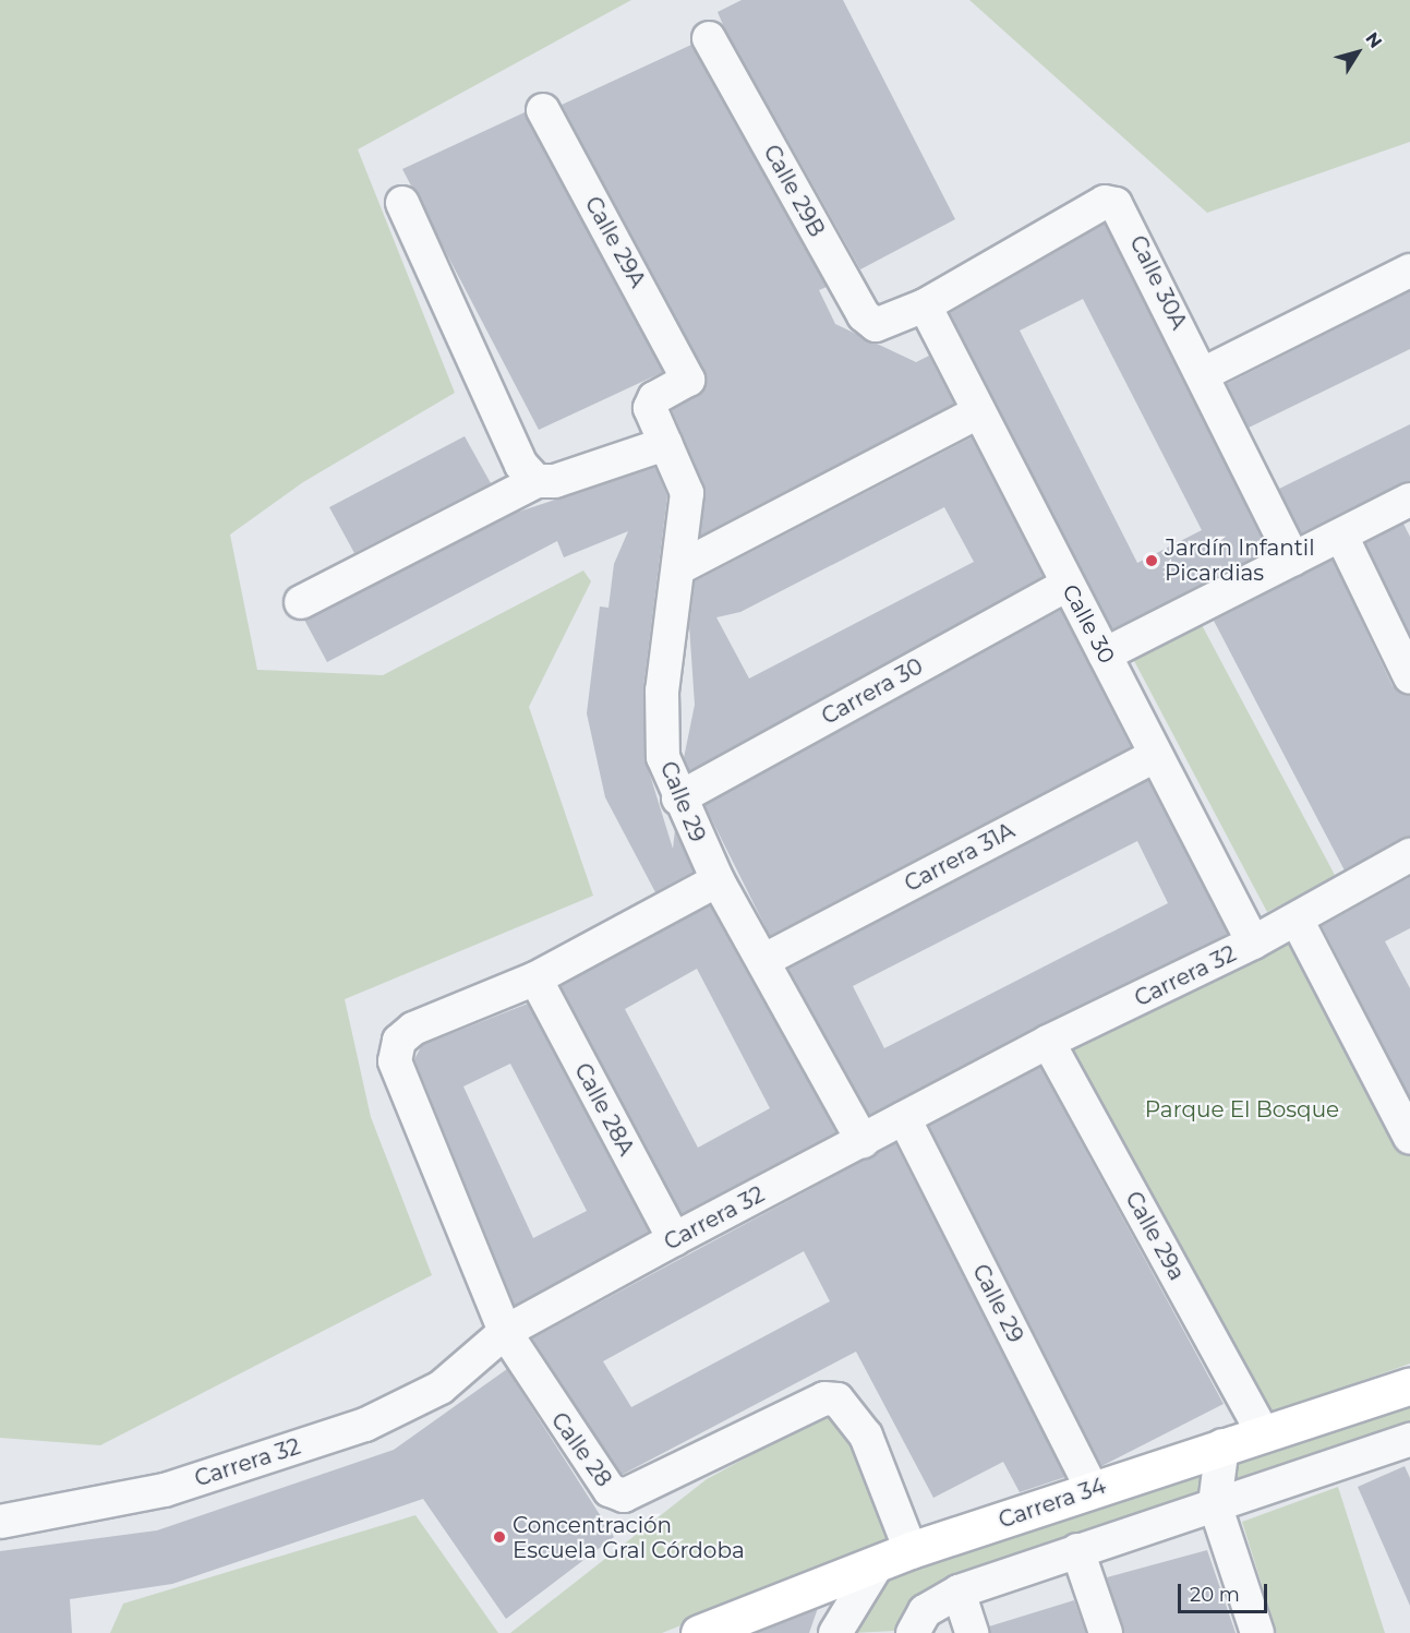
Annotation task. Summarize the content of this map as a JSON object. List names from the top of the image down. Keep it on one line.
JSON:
{"streets":{"main road":["Carrera 34"],"street":["Calle 29B","Calle 29A","Calle 30A","Calle 30","Carrera 30","Calle 29","Carrera 31A","Carrera 32","Calle 28A","Calle 29a","Calle 28"]},"crossings":[["Calle 29B","Calle 30A"],["Calle 29B","Calle 30"],["Calle 29A","Calle 29"],["Calle 30A","Calle 30"],["Calle 30","Carrera 30"],["Calle 30","Carrera 31A"],["Calle 30","Carrera 32"],["Carrera 30","Calle 29"],["Calle 29","Carrera 31A"],["Calle 29","Carrera 32"],["Calle 29","Carrera 34"],["Carrera 32","Calle 28A"],["Carrera 32","Calle 29a"],["Carrera 32","Calle 28"],["Calle 28A","Calle 28"],["Calle 29a","Carrera 34"],["Calle 28","Carrera 34"]],"parks":["Parque El Bosque"],"places":["Jardín Infantil Picardias","Concentración Escuela Gral Córdoba"],"scale_bar":"20 m","north":"top right"}
